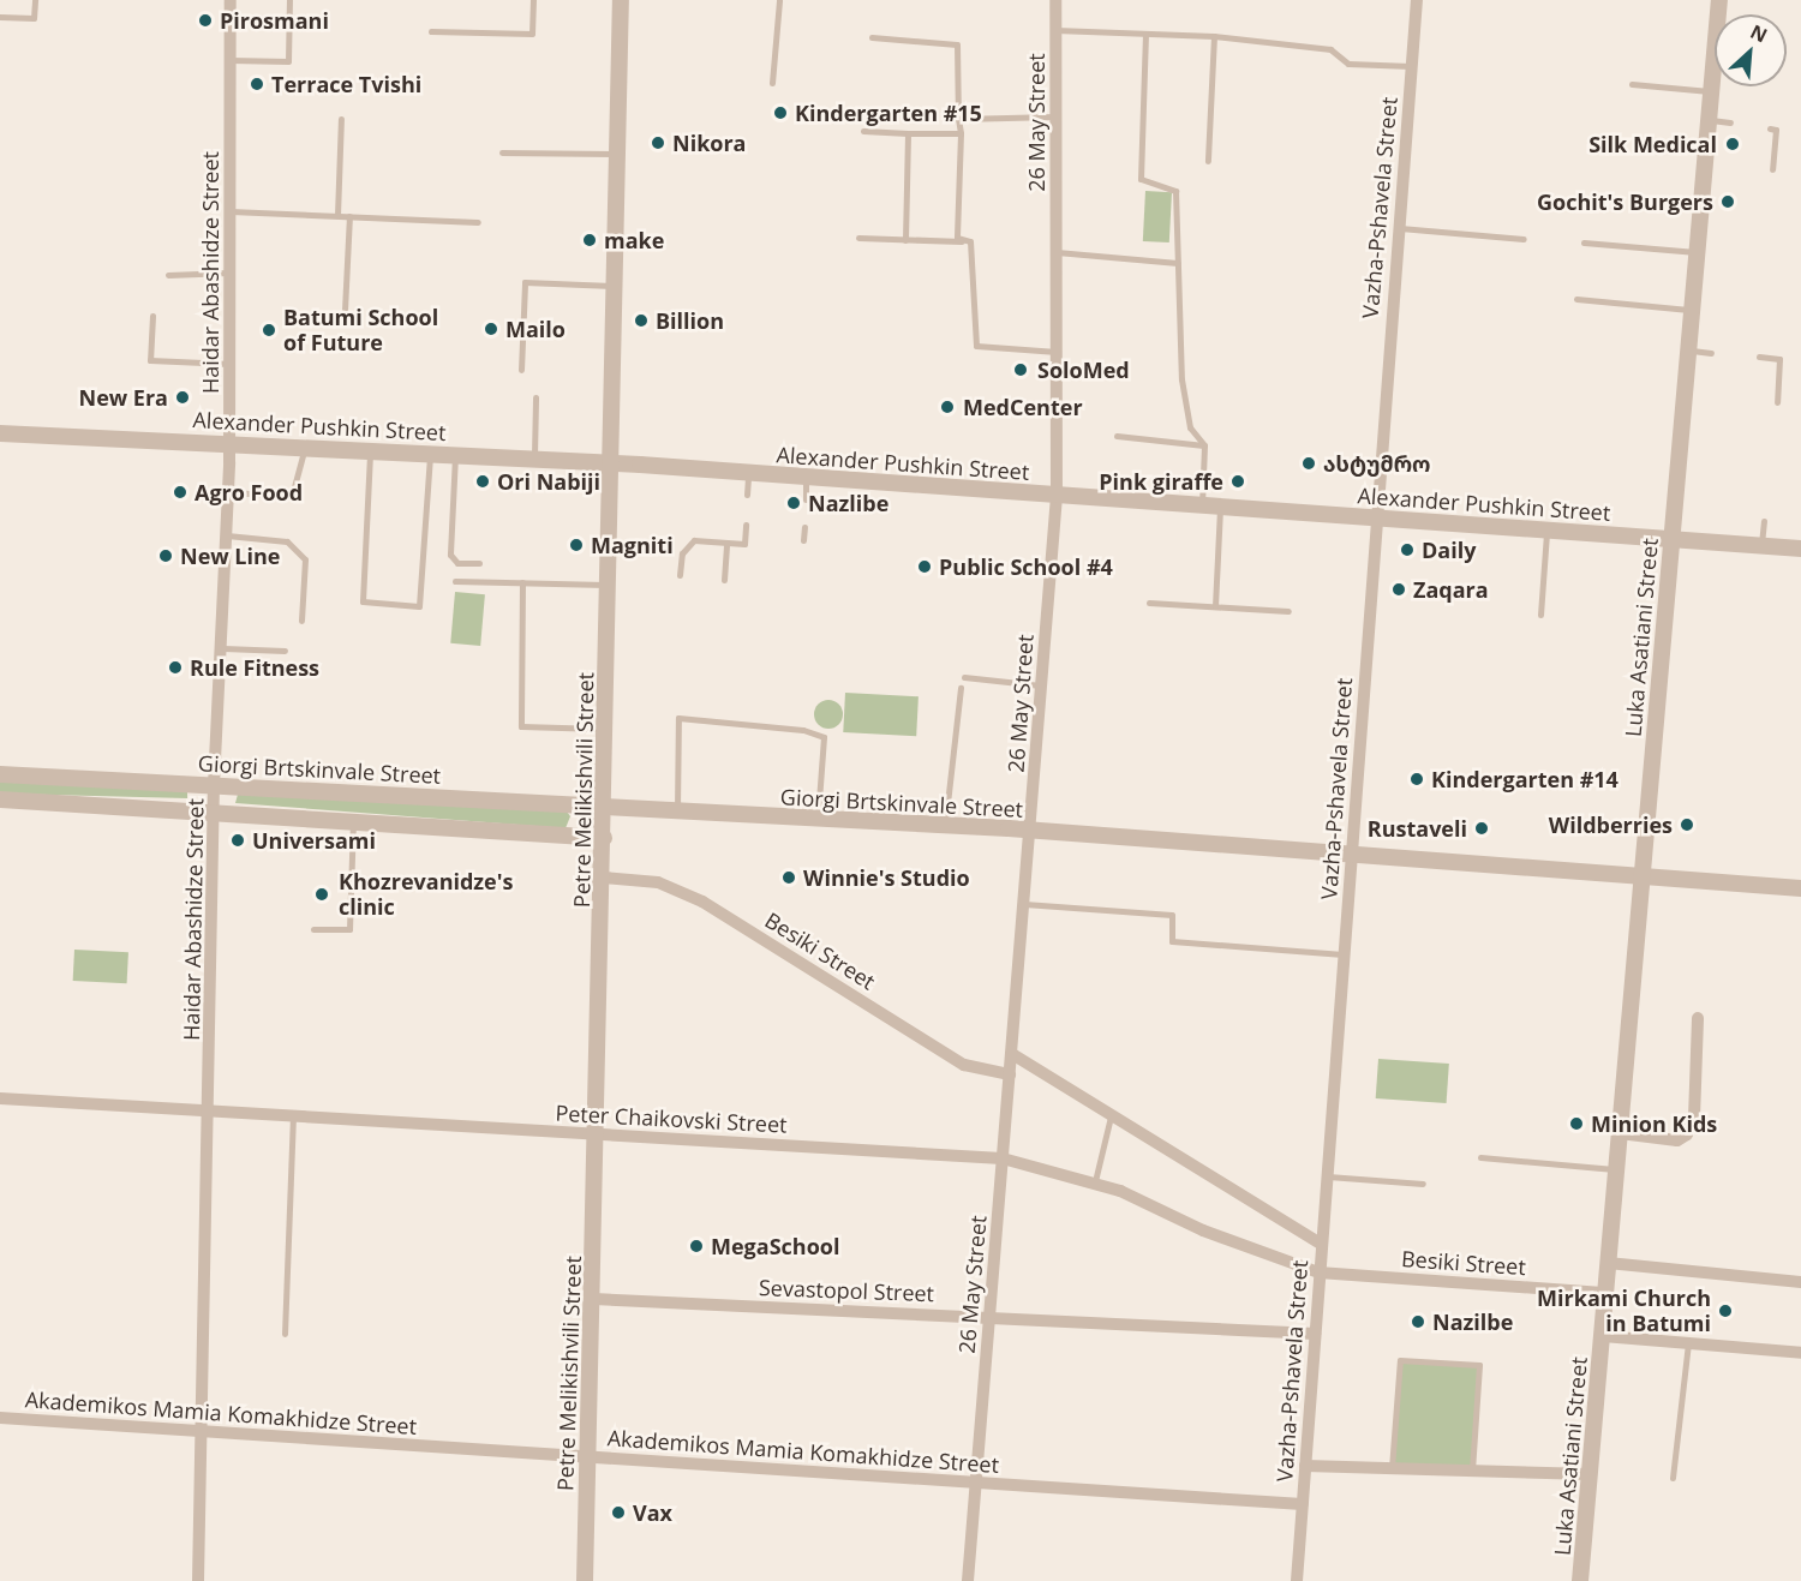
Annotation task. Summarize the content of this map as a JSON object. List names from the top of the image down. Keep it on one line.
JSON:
{"streets":{"street":["26 May Street","Vazha-Pshavela Street","Haidar Abashidze Street","Alexander Pushkin Street","Luka Asatiani Street","Giorgi Brtskinvale Street","Petre Melikishvili Street","Besiki Street","Peter Chaikovski Street","Sevastopol Street","Akademikos Mamia Komakhidze Street"]},"crossings":[["26 May Street","Alexander Pushkin Street"],["26 May Street","Giorgi Brtskinvale Street"],["26 May Street","Besiki Street"],["26 May Street","Peter Chaikovski Street"],["26 May Street","Sevastopol Street"],["26 May Street","Akademikos Mamia Komakhidze Street"],["Vazha-Pshavela Street","Alexander Pushkin Street"],["Vazha-Pshavela Street","Giorgi Brtskinvale Street"],["Vazha-Pshavela Street","Besiki Street"],["Vazha-Pshavela Street","Peter Chaikovski Street"],["Vazha-Pshavela Street","Sevastopol Street"],["Vazha-Pshavela Street","Akademikos Mamia Komakhidze Street"],["Haidar Abashidze Street","Alexander Pushkin Street"],["Haidar Abashidze Street","Giorgi Brtskinvale Street"],["Haidar Abashidze Street","Peter Chaikovski Street"],["Haidar Abashidze Street","Akademikos Mamia Komakhidze Street"],["Alexander Pushkin Street","Luka Asatiani Street"],["Alexander Pushkin Street","Petre Melikishvili Street"],["Luka Asatiani Street","Giorgi Brtskinvale Street"],["Luka Asatiani Street","Besiki Street"],["Giorgi Brtskinvale Street","Petre Melikishvili Street"],["Petre Melikishvili Street","Besiki Street"],["Petre Melikishvili Street","Peter Chaikovski Street"],["Petre Melikishvili Street","Sevastopol Street"],["Petre Melikishvili Street","Akademikos Mamia Komakhidze Street"],["Besiki Street","Peter Chaikovski Street"]],"places":["Pirosmani","Terrace Tvishi","Kindergarten #15","Nikora","Silk Medical","Gochit's Burgers","make","Billion","Mailo","Batumi School of Future","SoloMed","New Era","MedCenter","ასტუმრო","Ori Nabiji","Pink giraffe","Agro Food","Nazlibe","Magniti","Daily","New Line","Public School #4","Zaqara","Rule Fitness","Kindergarten #14","Wildberries","Rustaveli","Universami","Winnie's Studio","Khozrevanidze's clinic","Minion Kids","MegaSchool","Mirkami Church in Batumi","Nazilbe","Vax"],"north":"top right"}
